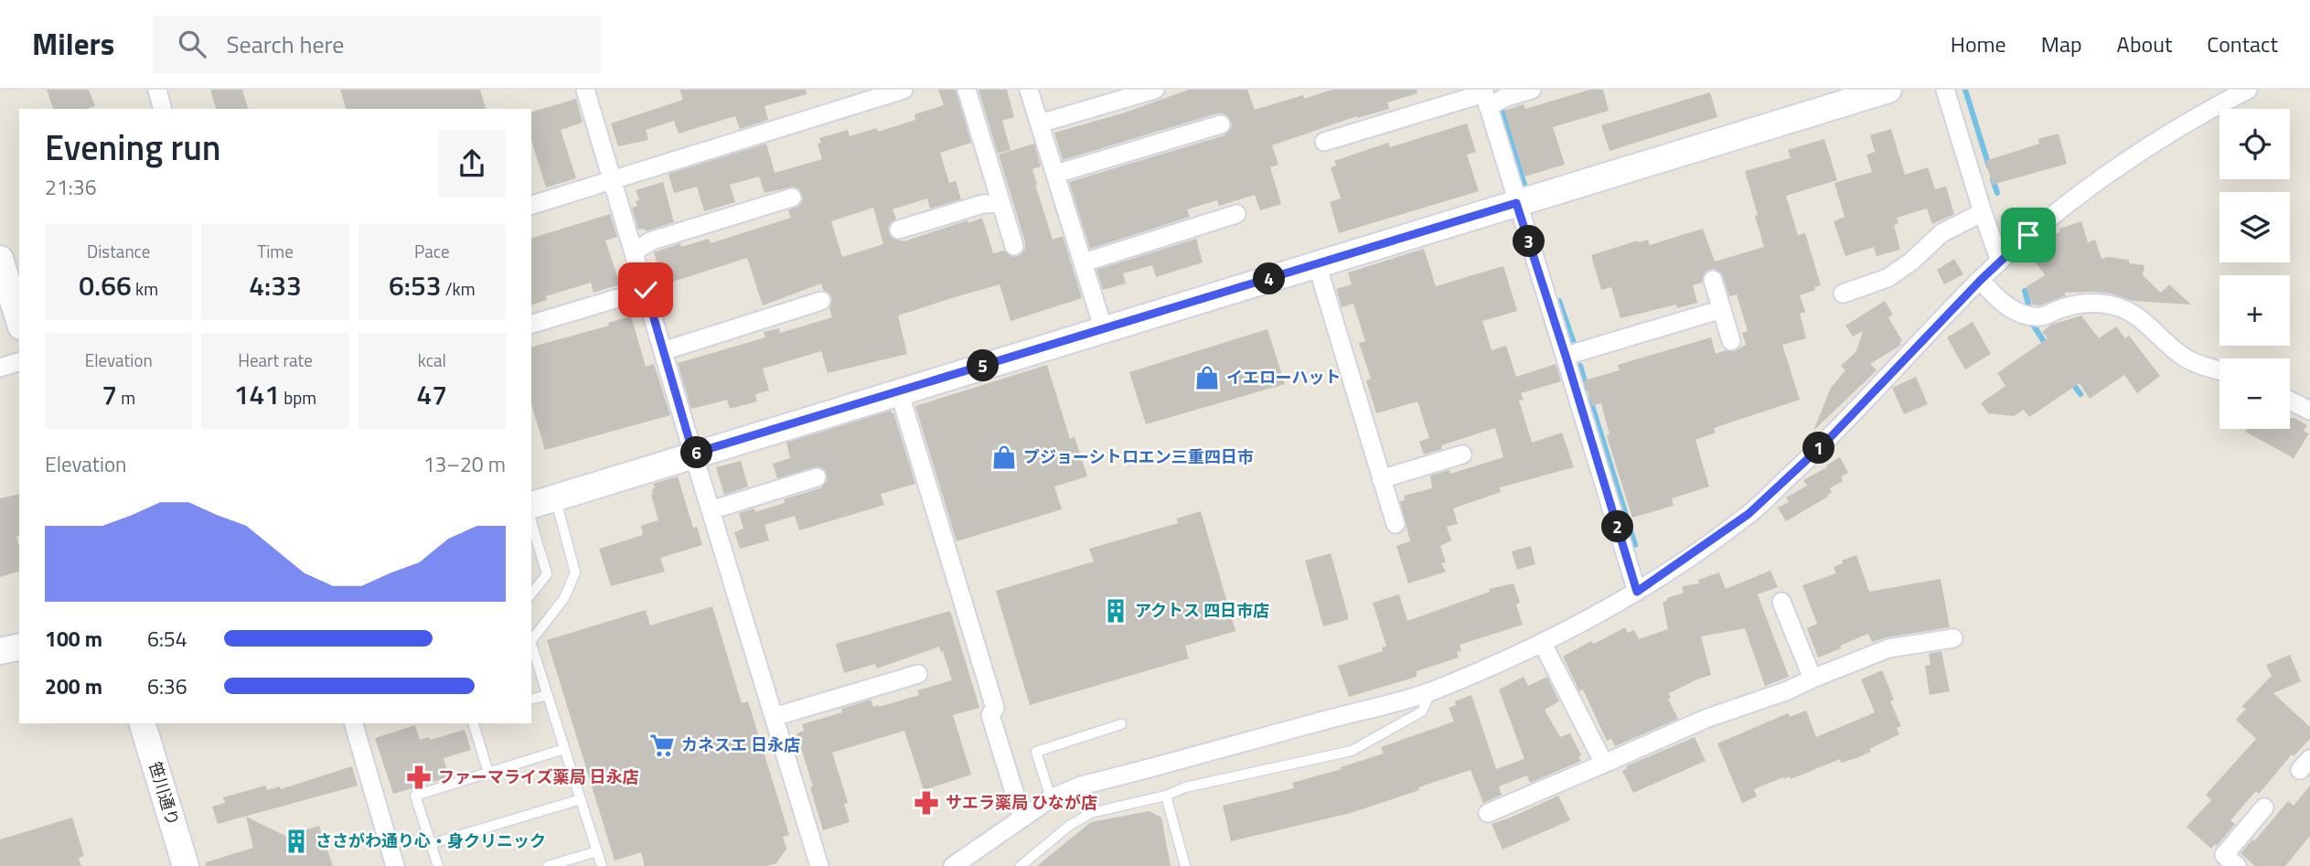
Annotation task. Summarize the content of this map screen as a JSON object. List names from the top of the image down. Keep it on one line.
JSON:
{"streets":{"street":["笹川通り"]},"places":{"shop":["イエローハット","プジョーシトロエン三重四日市"],"building":["アクトス 四日市店","ささがわ通り心・身クリニック"],"supermarket":["カネスエ 日永店"],"pharmacy":["ファーマライズ薬局 日永店","サエラ薬局 ひなが店"]},"page":{"header":"Milers","search":"Search here","nav":["Home","Map","About","Contact"],"map_buttons":["+","−"],"heading":["Evening run","21:36"],"stats":[["Distance","0.66 km"],["Time","4:33"],["Pace","6:53 /km"],["Elevation","7 m"],["Heart rate","141 bpm"],["kcal","47"]],"pins":["3","4","5","1","6","2"],"chart":["Elevation","13–20 m"],"list":[{"name":"100 m","note":"6:54"},{"name":"200 m","note":"6:36"}]}}
